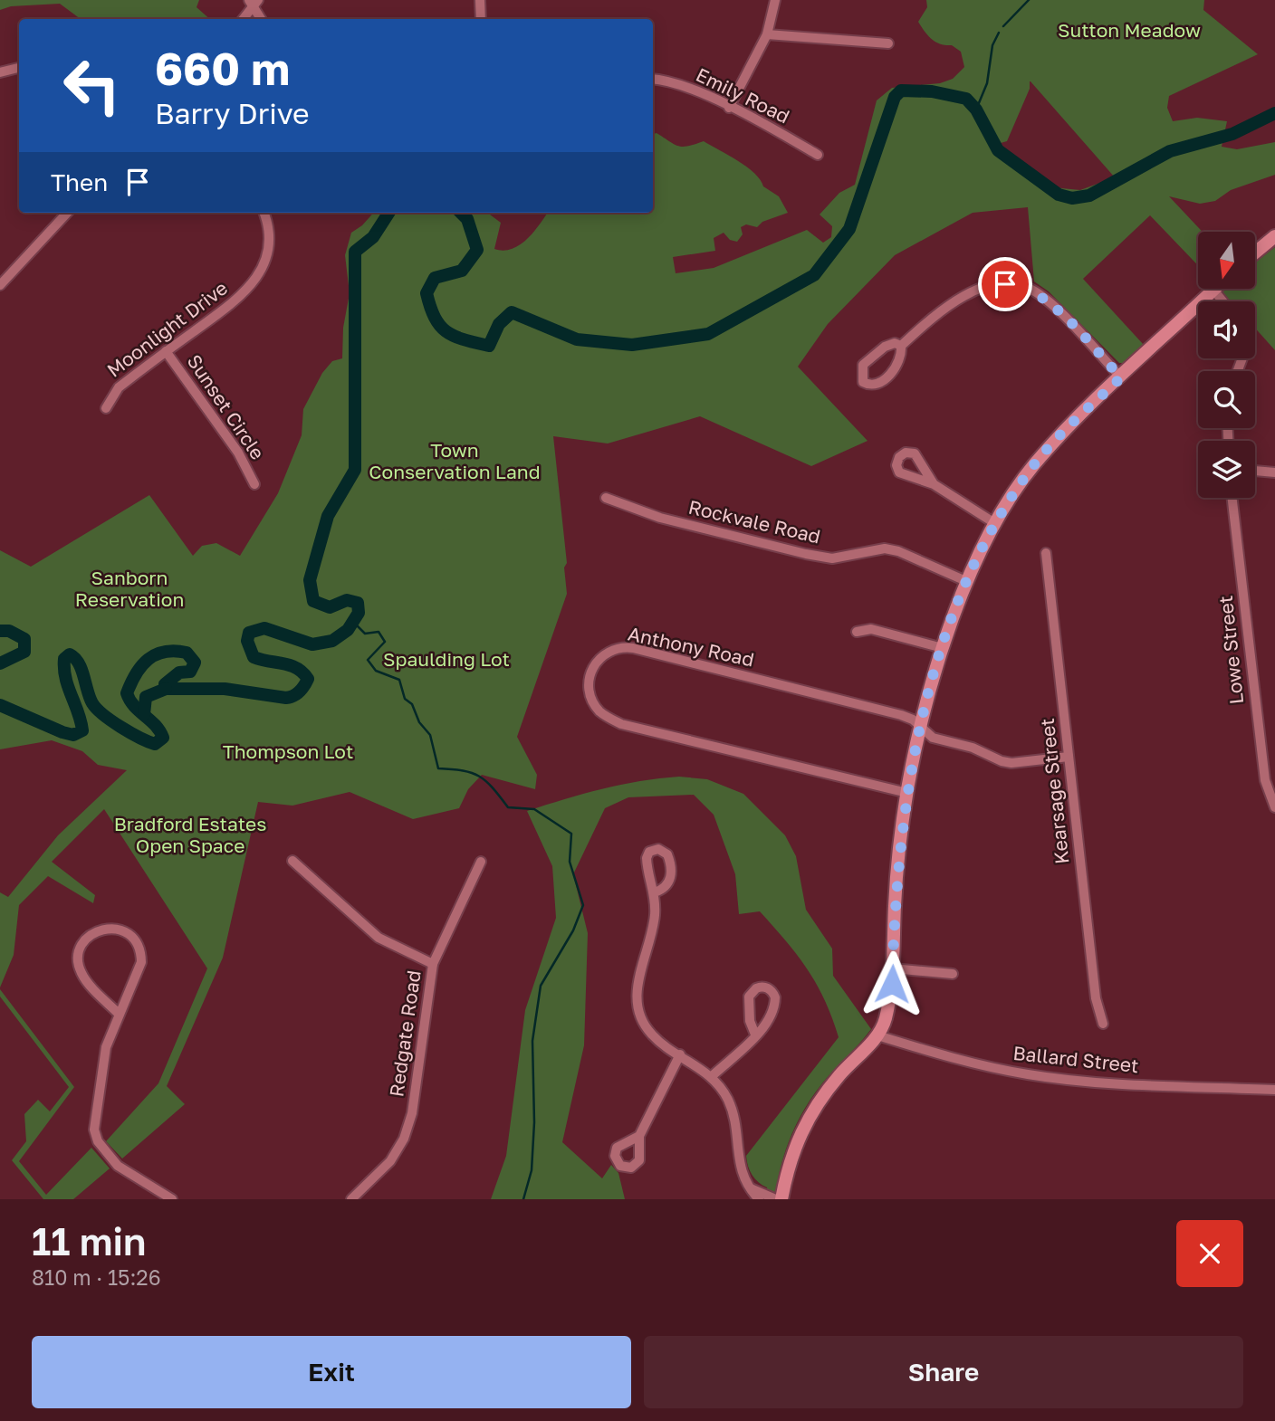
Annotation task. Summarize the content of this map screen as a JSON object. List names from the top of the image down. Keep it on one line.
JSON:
{"streets":{"street":["Emily Road","Moonlight Drive","Sunset Circle","Rockvale Road","Anthony Road","Lowe Street","Kearsage Street","Redgate Road","Ballard Street"]},"crossings":[["Moonlight Drive","Sunset Circle"]],"parks":["Sutton Meadow","Town Conservation Land","Sanborn Reservation","Spaulding Lot","Thompson Lot","Bradford Estates Open Space"],"north":"bottom","page":{"turn":["660 m","Barry Drive"],"then":"Then","heading":["11 min","810 m · 15:26"],"buttons":["Exit","Share"]}}
